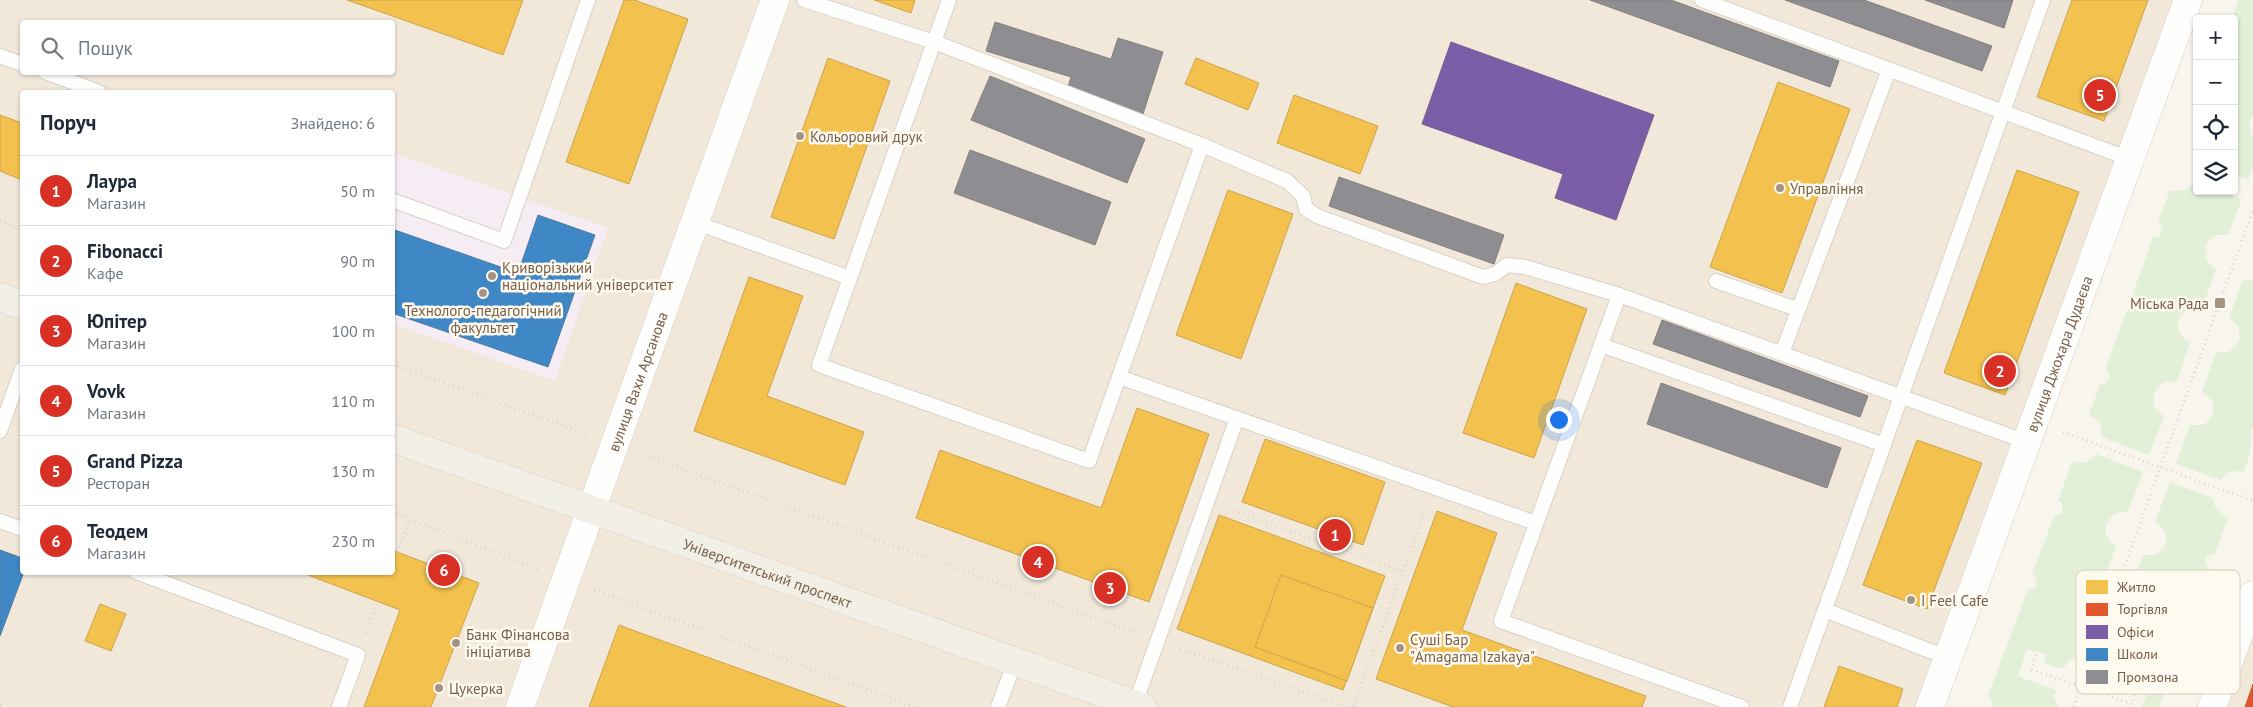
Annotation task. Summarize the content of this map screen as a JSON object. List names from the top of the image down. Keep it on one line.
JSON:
{"streets":{"main road":["Університетський проспект"],"street":["вулиця Джохара Дудаєва","вулиця Вахи Арсанова"]},"crossings":[["вулиця Вахи Арсанова","Університетський проспект"]],"places":{"other":["Кольоровий друк","Управління","Криворізький національний університет","Технолого-педагогічний факультет","I Feel Cafe","Банк Фінансова ініціатива","Суші Бар \"Amagama Izakaya\"","Цукерка"],"transit":["Міська Рада"]},"legend":["Житло","Торгівля","Офіси","Школи","Промзона"],"page":{"map_buttons":["+","−"],"search":"Пошук","pins":["5","2","1","4","6","3"],"heading":["Поруч","Знайдено: 6"],"list":[{"mark":"1","name":"Лаура","note":"Магазин","value":"50 m"},{"mark":"2","name":"Fibonacci","note":"Кафе","value":"90 m"},{"mark":"3","name":"Юпітер","note":"Магазин","value":"100 m"},{"mark":"4","name":"Vovk","note":"Магазин","value":"110 m"},{"mark":"5","name":"Grand Pizza","note":"Ресторан","value":"130 m"},{"mark":"6","name":"Теодем","note":"Магазин","value":"230 m"}]}}
